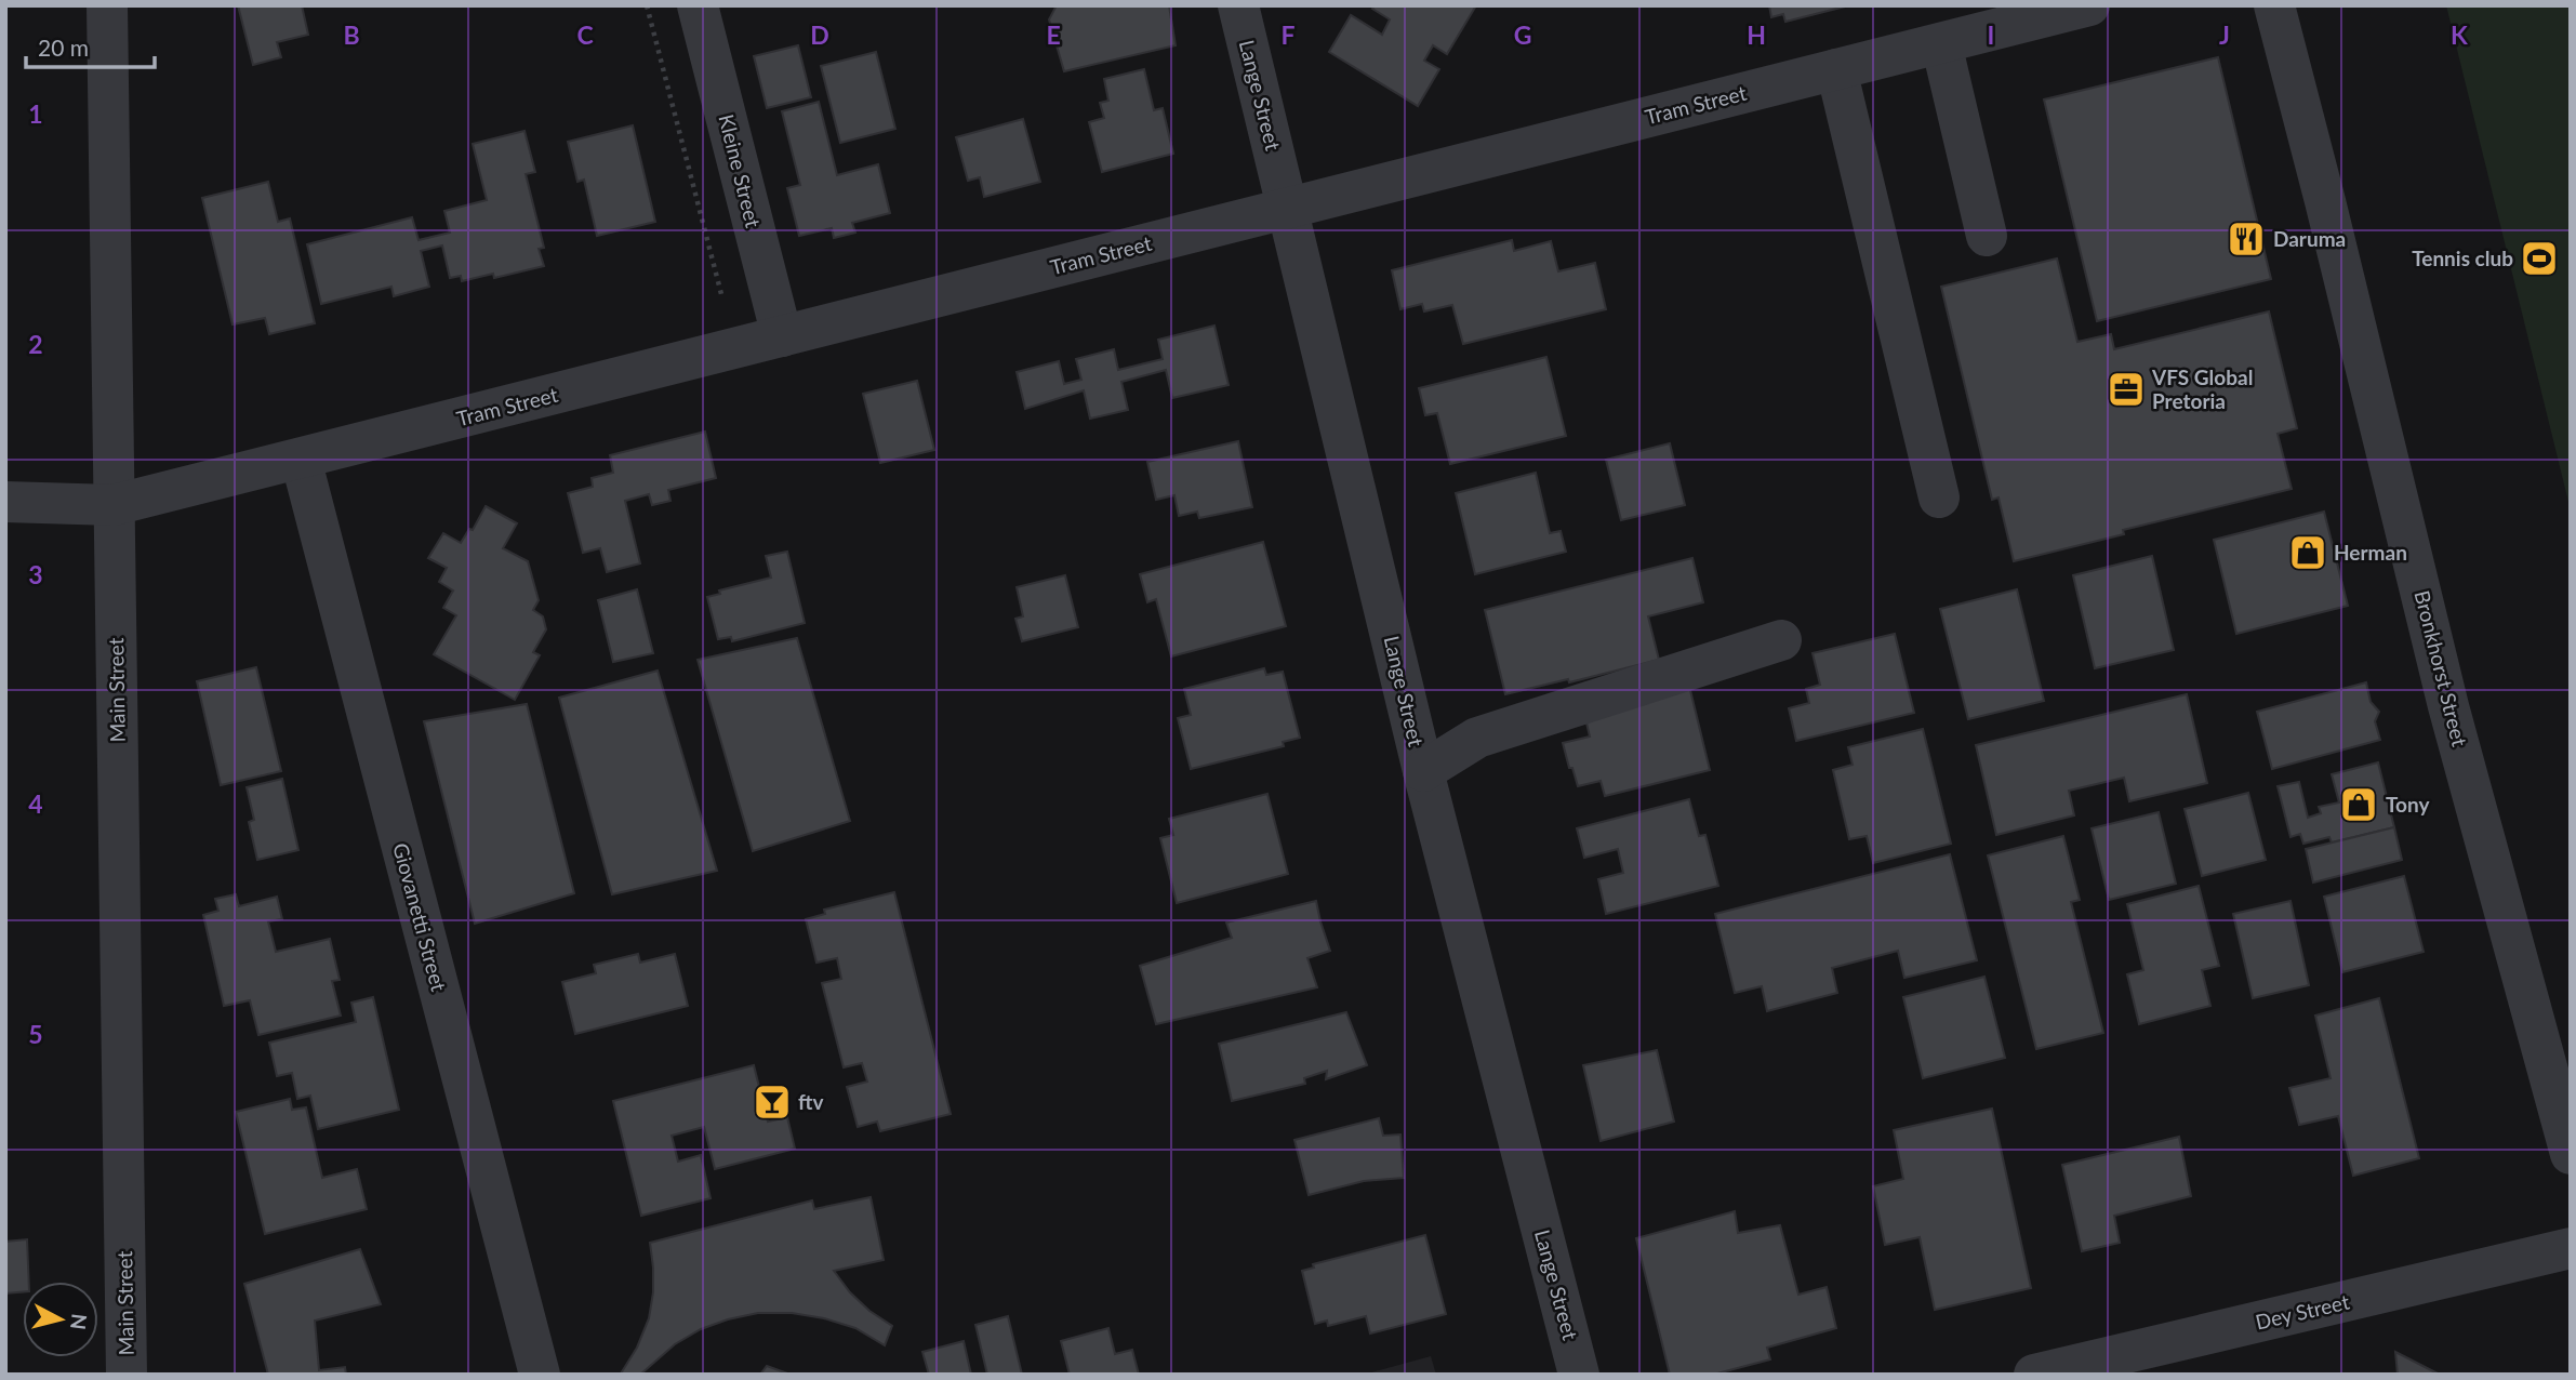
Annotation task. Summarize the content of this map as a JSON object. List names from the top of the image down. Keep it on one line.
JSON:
{"streets":{"street":["Lange Street","Tram Street","Kleine Street","Bronkhorst Street","Main Street","Giovanetti Street","Dey Street"]},"crossings":[["Lange Street","Tram Street"],["Tram Street","Kleine Street"],["Tram Street","Main Street"],["Tram Street","Giovanetti Street"]],"places":{"restaurant":["Daruma"],"sports":["Tennis club"],"office":["VFS Global Pretoria"],"shop":["Herman","Tony"],"bar":["ftv"]},"scale_bar":"20 m","north":"right","grid":{"columns":["B","C","D","E","F","G","H","I","J","K"],"rows":["1","2","3","4","5"]}}
